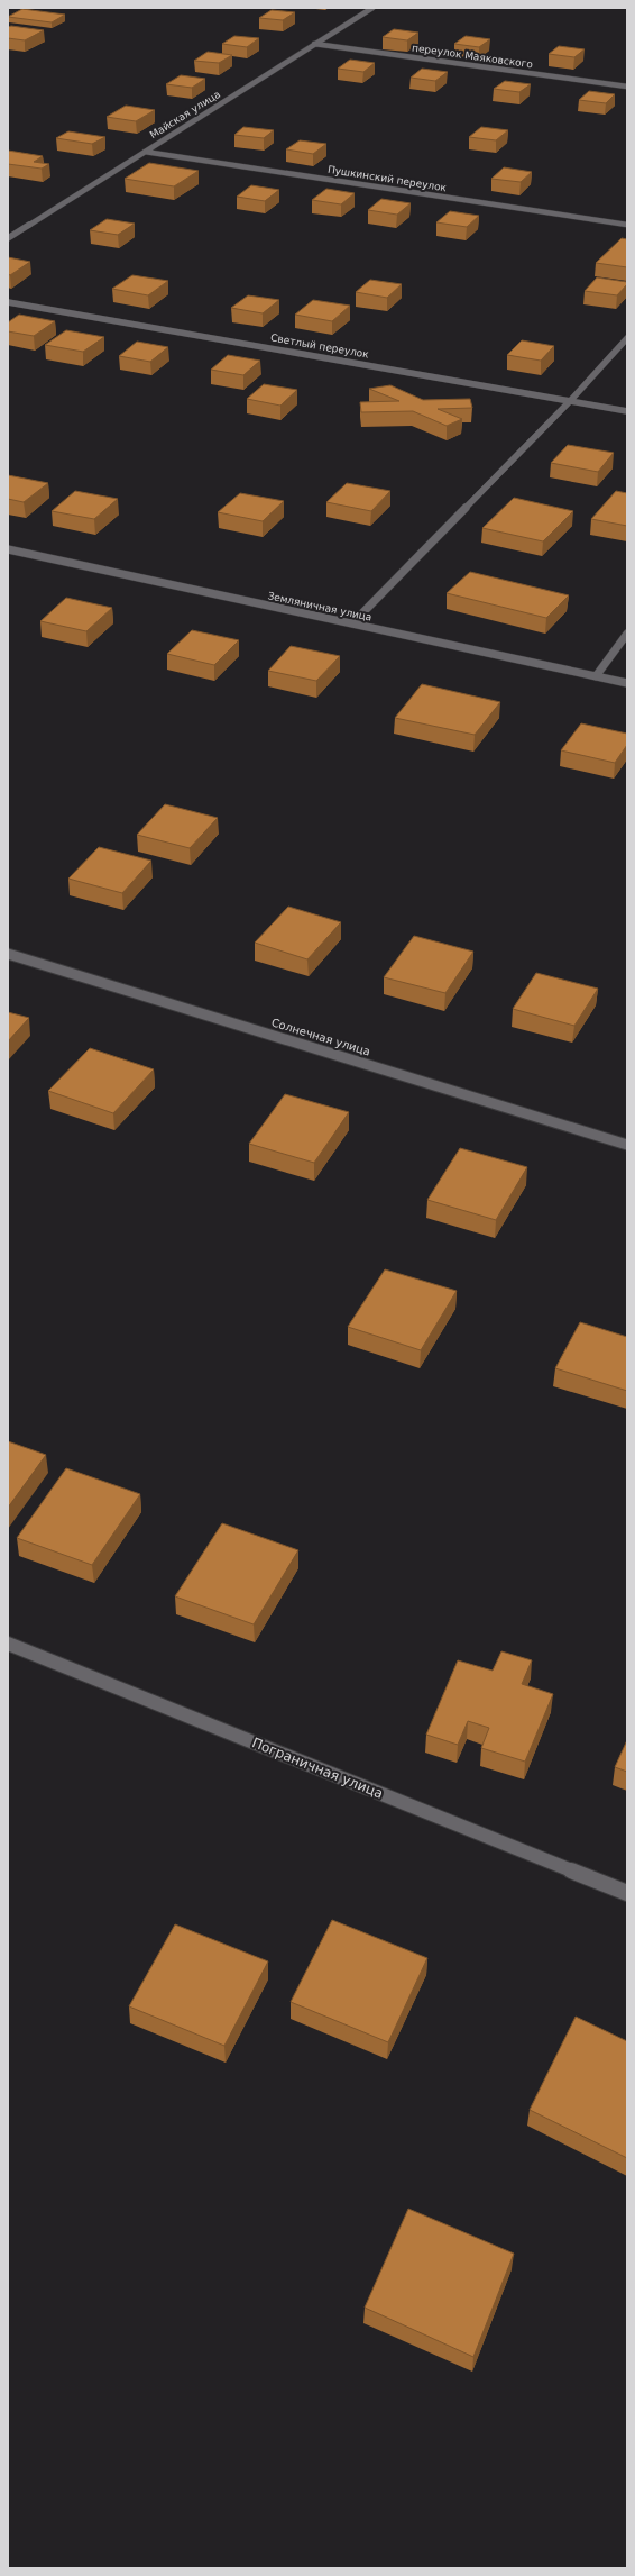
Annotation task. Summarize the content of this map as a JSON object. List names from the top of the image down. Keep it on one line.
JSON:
{"streets":{"street":["переулок Маяковского","Майская улица","Пушкинский переулок","Светлый переулок","Земляничная улица","Солнечная улица","Пограничная улица"]},"crossings":[["переулок Маяковского","Майская улица"],["Майская улица","Пушкинский переулок"]]}
